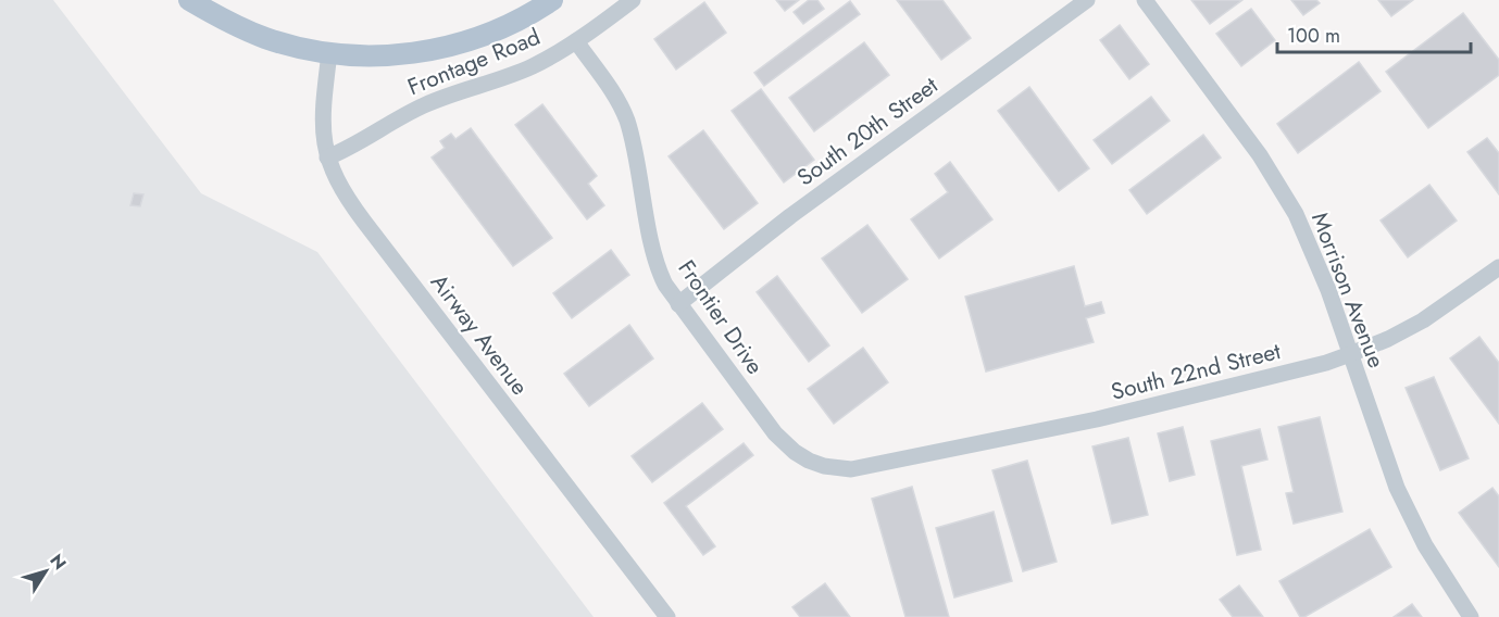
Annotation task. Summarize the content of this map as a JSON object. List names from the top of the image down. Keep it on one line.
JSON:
{"streets":{"street":["Frontage Road","South 20th Street","Morrison Avenue","Frontier Drive","Airway Avenue","South 22nd Street"]},"crossings":[["Frontage Road","Frontier Drive"],["Frontage Road","Airway Avenue"],["South 20th Street","Frontier Drive"],["Morrison Avenue","South 22nd Street"],["Frontier Drive","South 22nd Street"]],"scale_bar":"100 m","north":"top right"}
